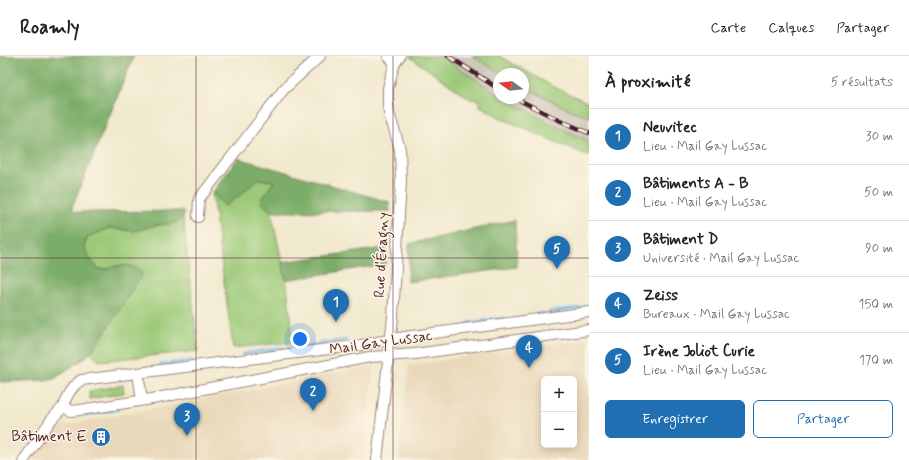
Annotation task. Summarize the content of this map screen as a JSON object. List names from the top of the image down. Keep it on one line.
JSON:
{"streets":{"street":["Rue d'Éragny","Mail Gay Lussac"]},"crossings":[["Rue d'Éragny","Mail Gay Lussac"]],"places":{"building":["Bâtiment E"]},"north":"left","page":{"header":"Roamly","nav":["Carte","Calques","Partager"],"heading":["À proximité","5 résultats"],"list":[{"mark":"1","name":"Neuvitec","note":"Lieu · Mail Gay Lussac","value":"30 m"},{"mark":"2","name":"Bâtiments A - B","note":"Lieu · Mail Gay Lussac","value":"50 m"},{"mark":"3","name":"Bâtiment D","note":"Université · Mail Gay Lussac","value":"90 m"},{"mark":"4","name":"Zeiss","note":"Bureaux · Mail Gay Lussac","value":"150 m"},{"mark":"5","name":"Irène Joliot Curie","note":"Lieu · Mail Gay Lussac","value":"170 m"}],"pins":["5","1","4","2","3"],"map_buttons":["+","−"],"buttons":["Enregistrer","Partager"]}}
